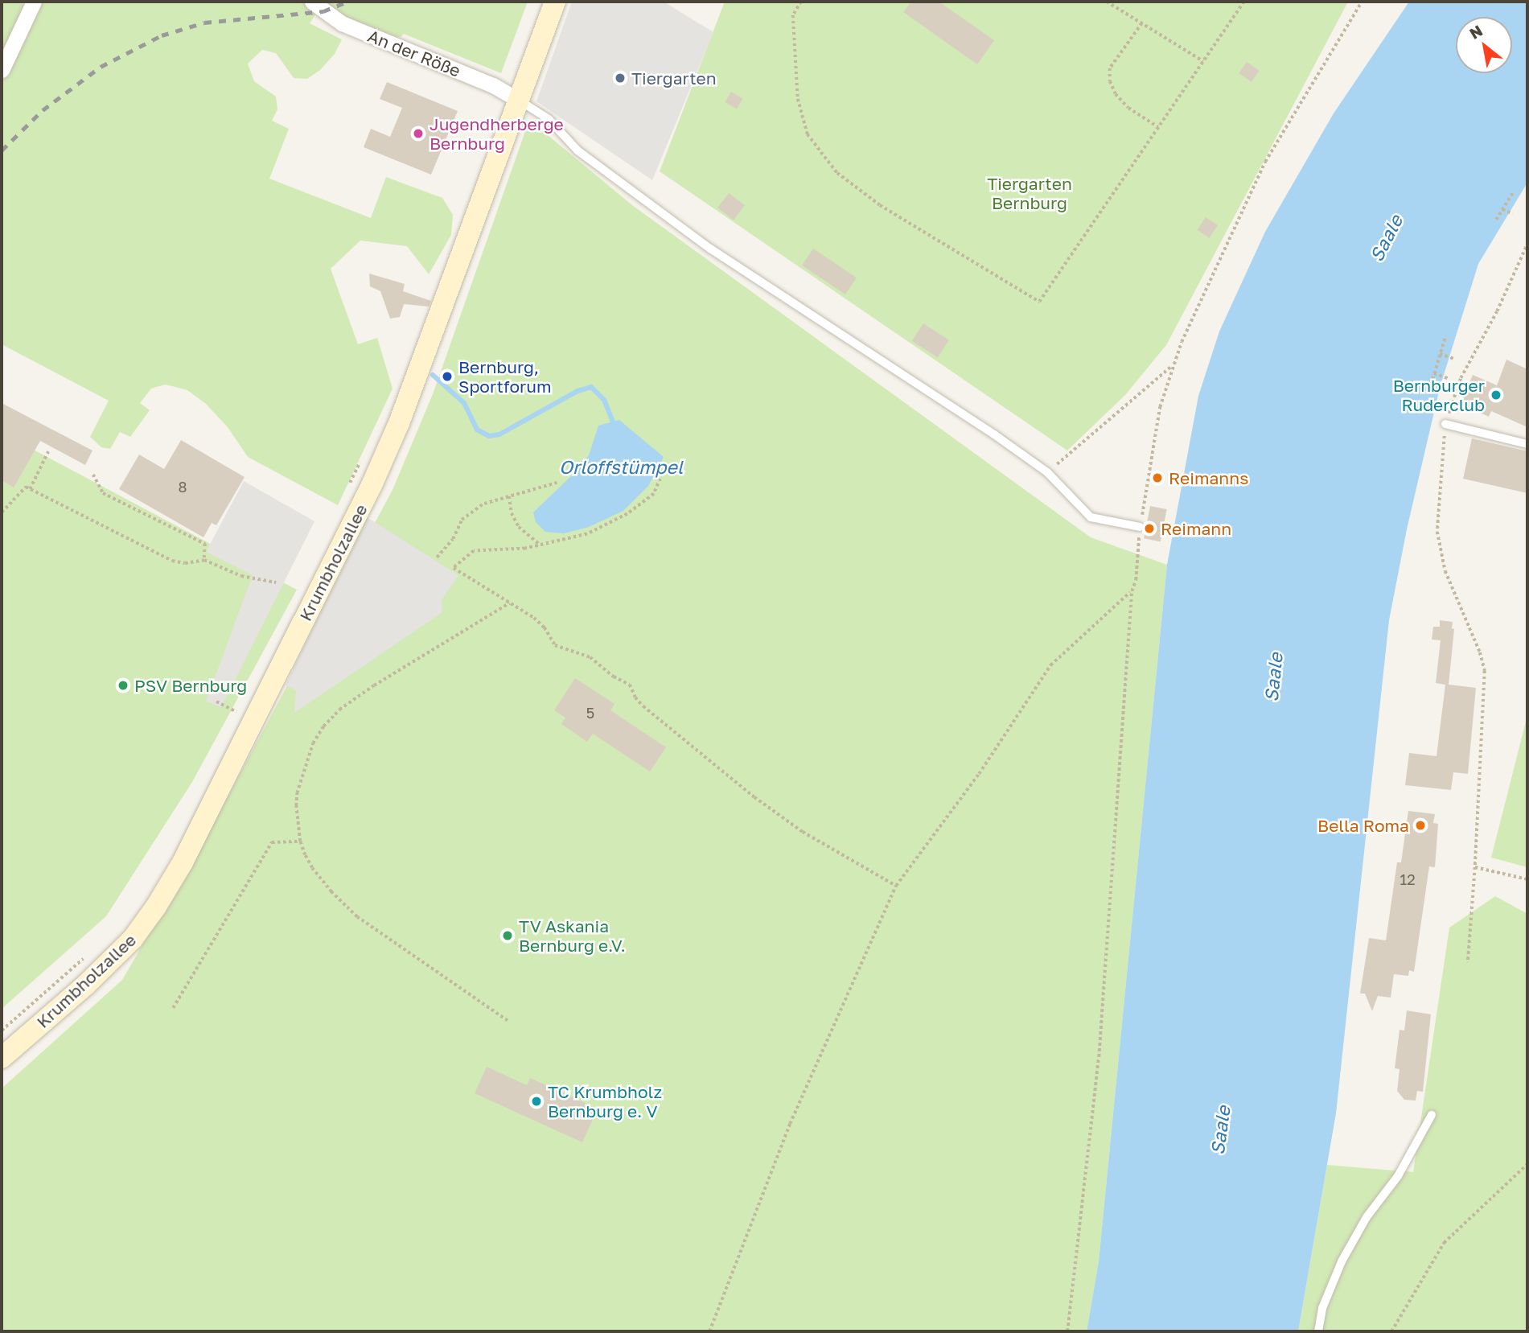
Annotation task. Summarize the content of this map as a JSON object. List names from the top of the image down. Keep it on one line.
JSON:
{"streets":{"street":["An der Röße","Krumbholzallee"]},"crossings":[["An der Röße","Krumbholzallee"]],"water":["Saale","Orloffstümpel"],"parks":["Tiergarten Bernburg"],"places":["Tiergarten","Jugendherberge Bernburg","Bernburg, Sportforum","Bernburger Ruderclub","Reimanns","Reimann","PSV Bernburg","Bella Roma","TV Askania Bernburg e.V.","TC Krumbholz Bernburg e. V"],"house_numbers":["8","5","12"],"north":"top left"}
